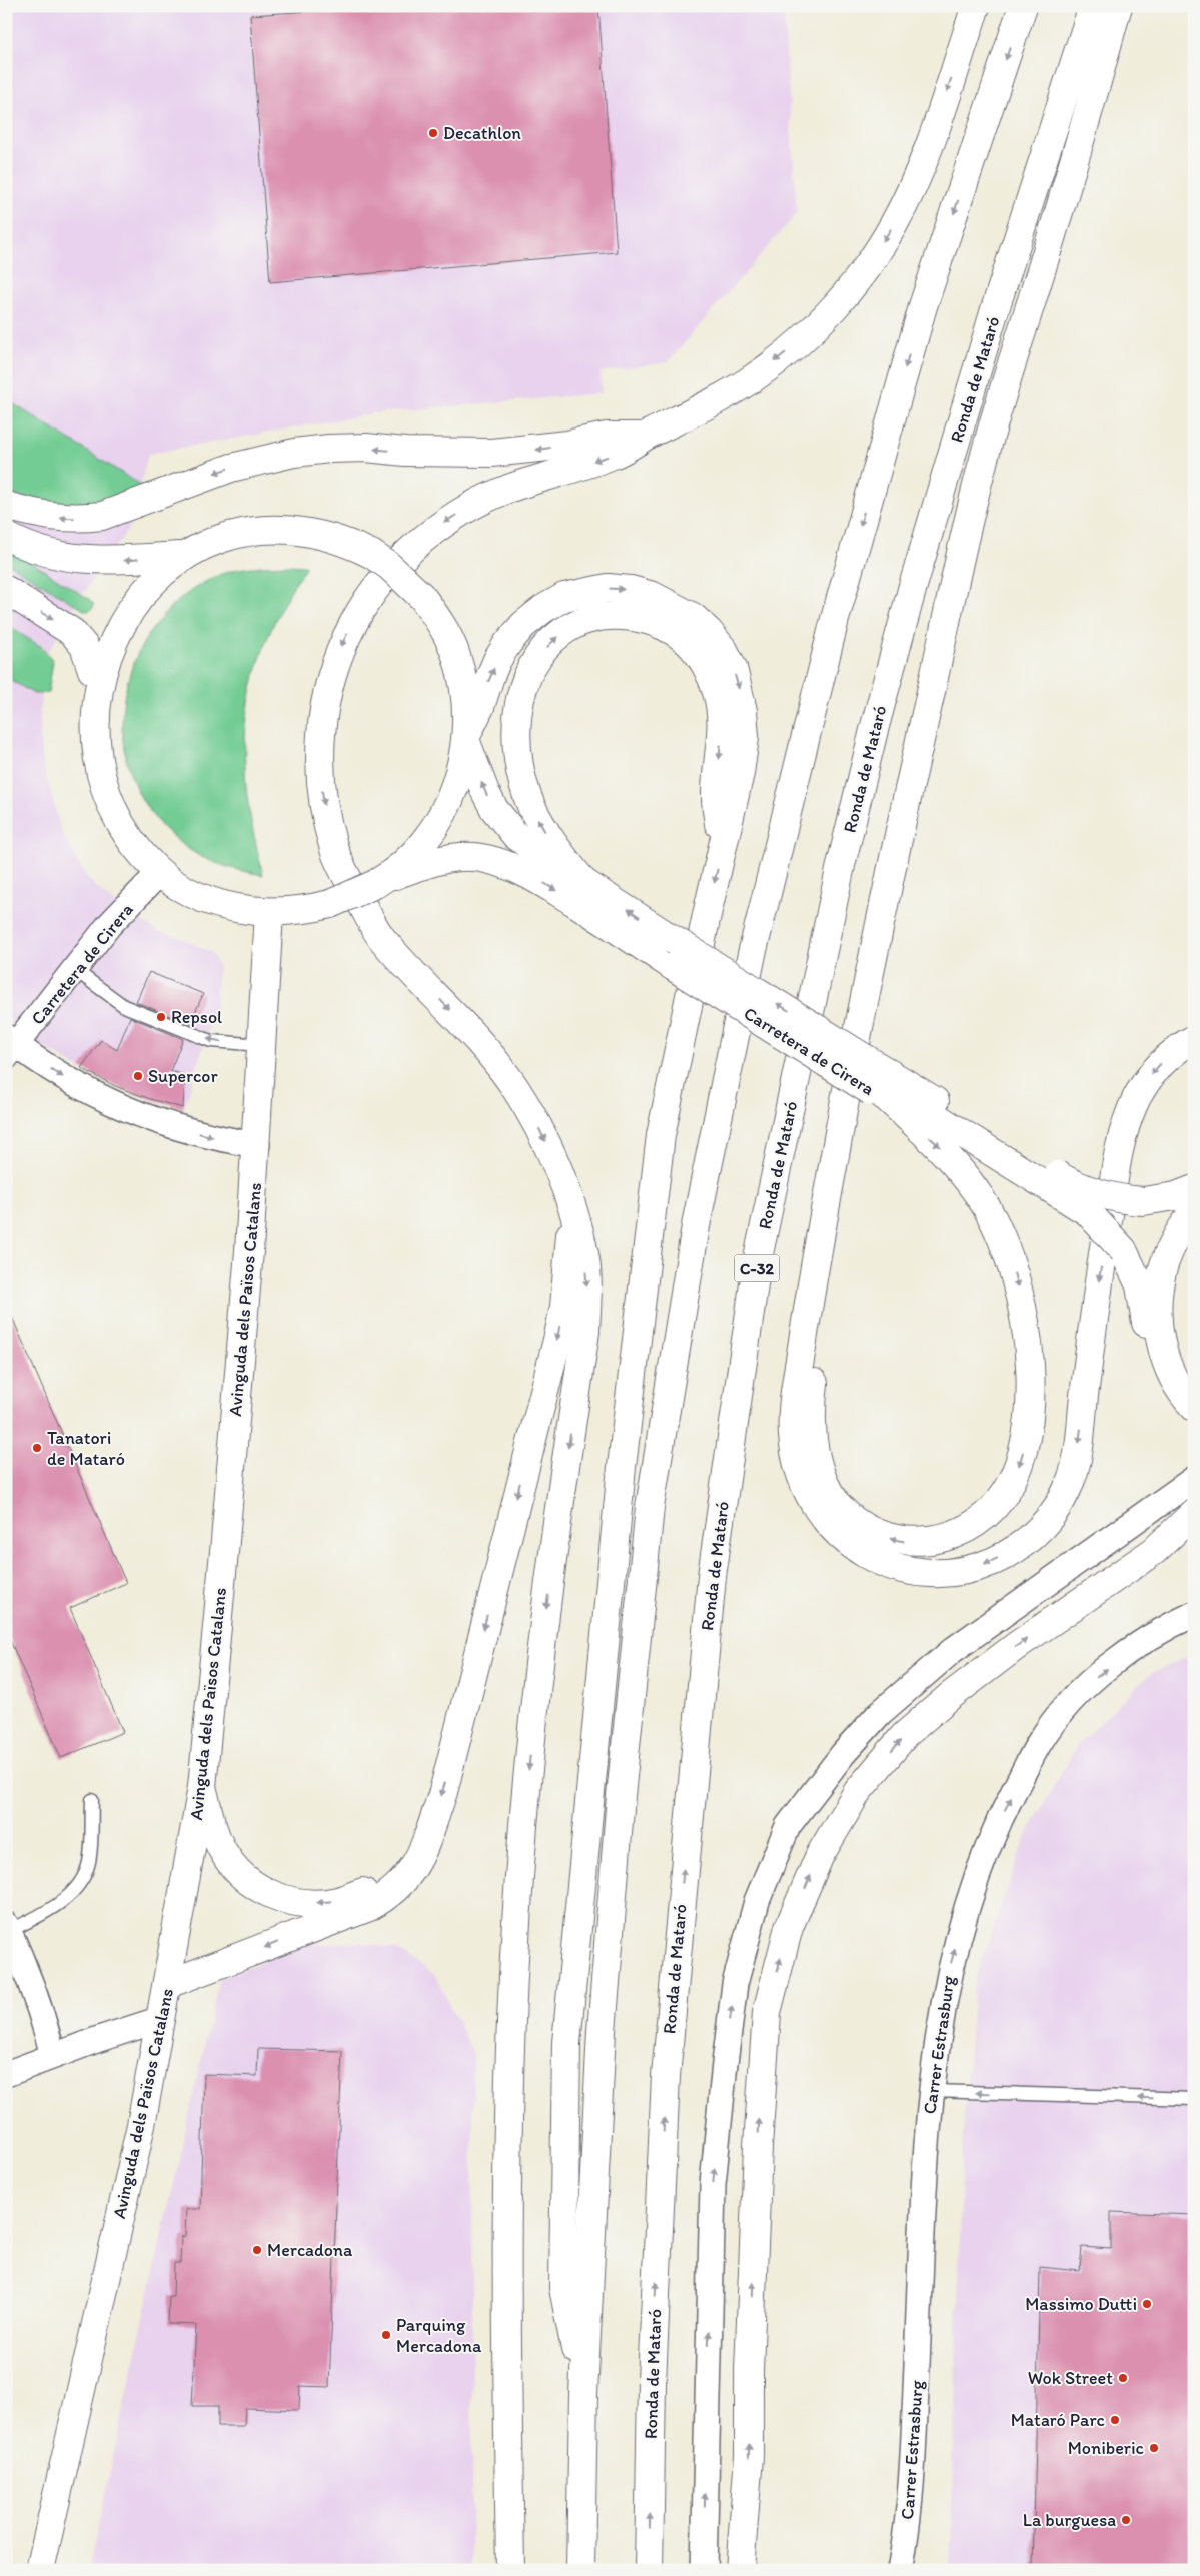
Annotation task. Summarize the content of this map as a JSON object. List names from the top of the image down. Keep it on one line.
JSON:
{"streets":{"main road":["Ronda de Mataró","Carretera de Cirera","C-32","Avinguda dels Països Catalans"],"street":["Carrer Estrasburg"]},"places":["Decathlon","Repsol","Supercor","Tanatori de Mataró","Mercadona","Massimo Dutti","Parquing Mercadona","Wok Street","Mataró Parc","Moniberic","La burguesa"]}
